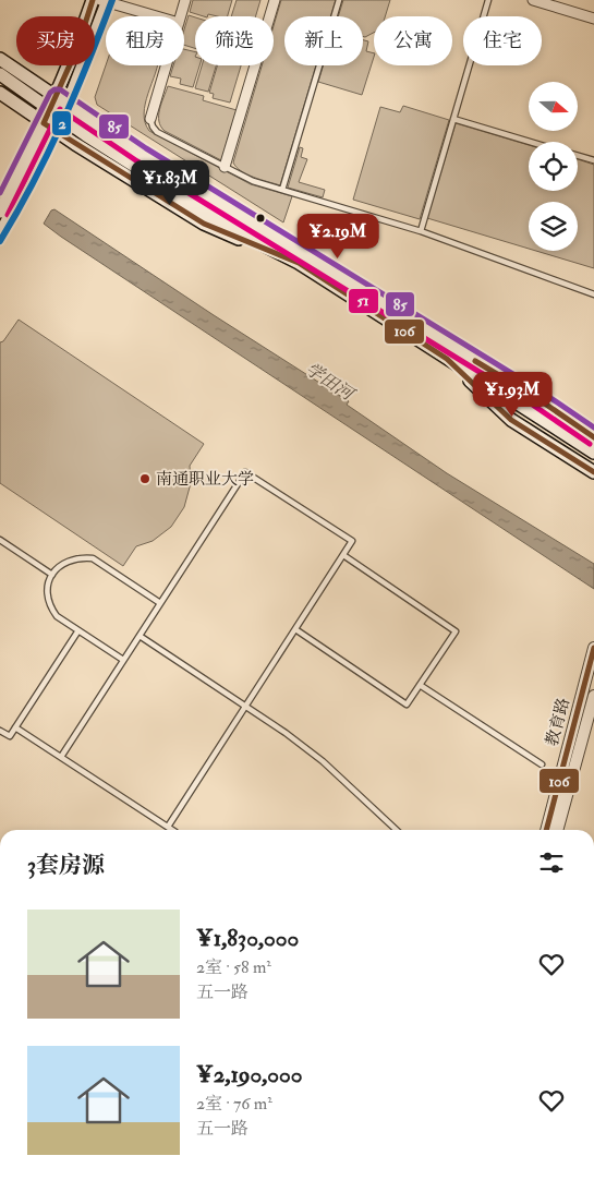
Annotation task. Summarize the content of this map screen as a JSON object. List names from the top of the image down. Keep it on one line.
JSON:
{"streets":{"street":["教育路"]},"water":["学田河"],"places":["南通职业大学"],"lines":["transit line 2","transit line 106","transit line 85","transit line 51"],"north":"right","page":{"chip":["买房","租房","筛选","新上","公寓","住宅"],"price":["¥1.83M","¥2.19M","¥1.93M"],"heading":"3套房源","list":[{"name":"¥1,830,000","note":"2室 · 58 m² · 五一路"},{"name":"¥2,190,000","note":"2室 · 76 m² · 五一路"}]}}
